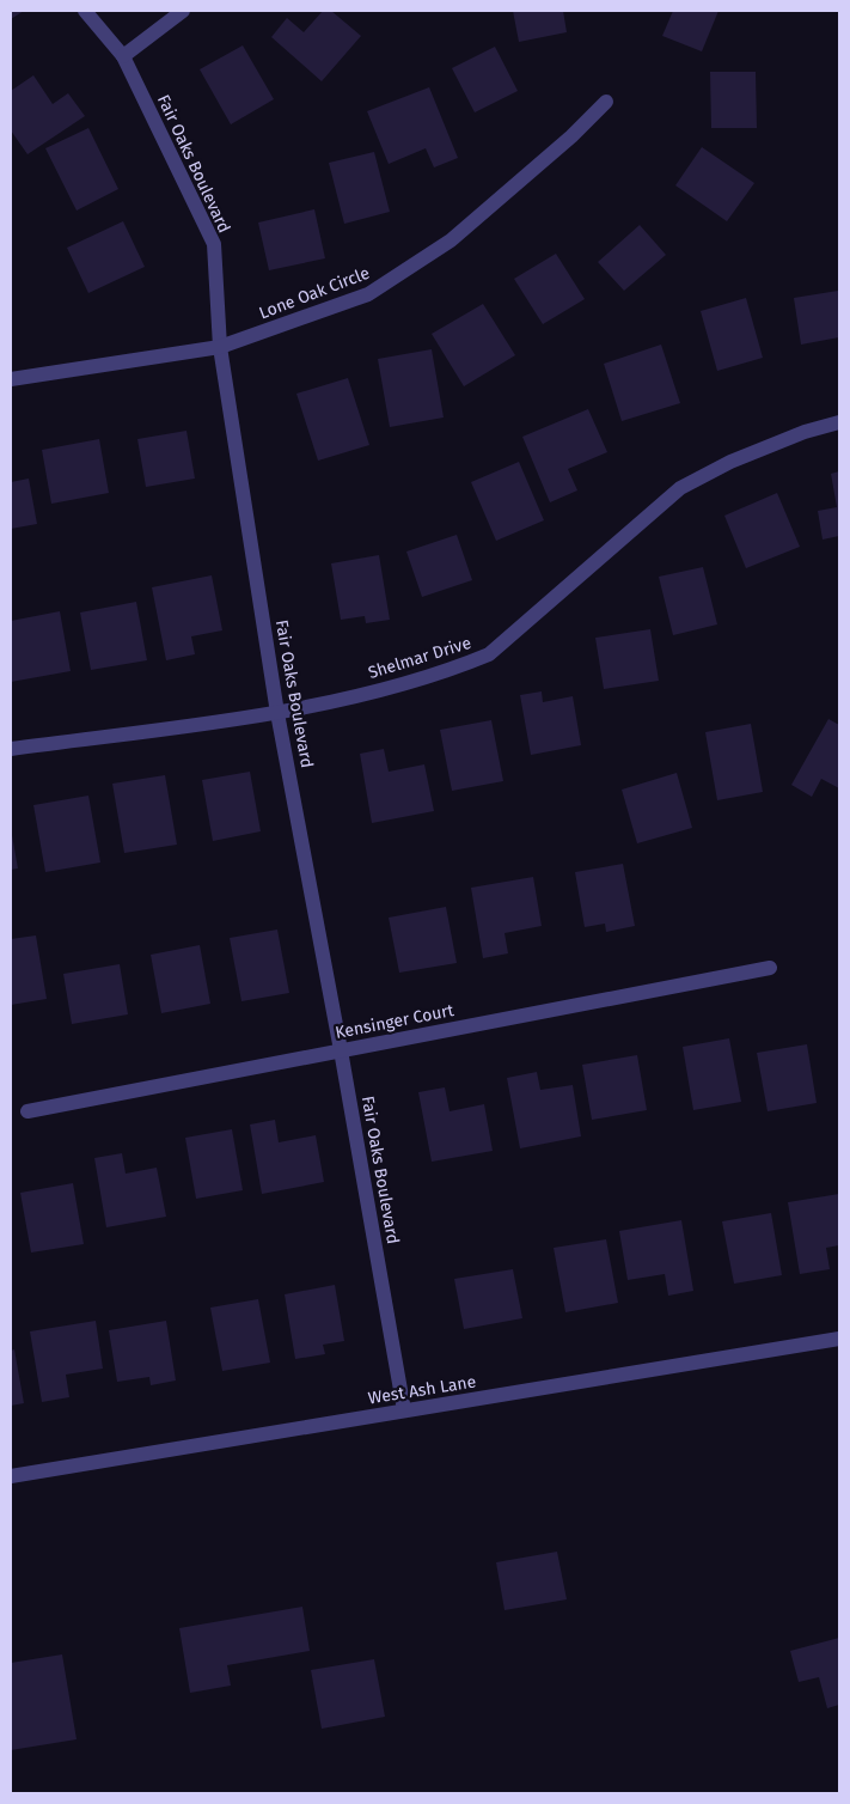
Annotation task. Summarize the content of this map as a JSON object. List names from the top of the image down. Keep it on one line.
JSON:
{"streets":{"street":["Fair Oaks Boulevard","Lone Oak Circle","Shelmar Drive","Kensinger Court","West Ash Lane"]},"crossings":[["Fair Oaks Boulevard","Lone Oak Circle"],["Fair Oaks Boulevard","Shelmar Drive"],["Fair Oaks Boulevard","Kensinger Court"],["Fair Oaks Boulevard","West Ash Lane"]]}
